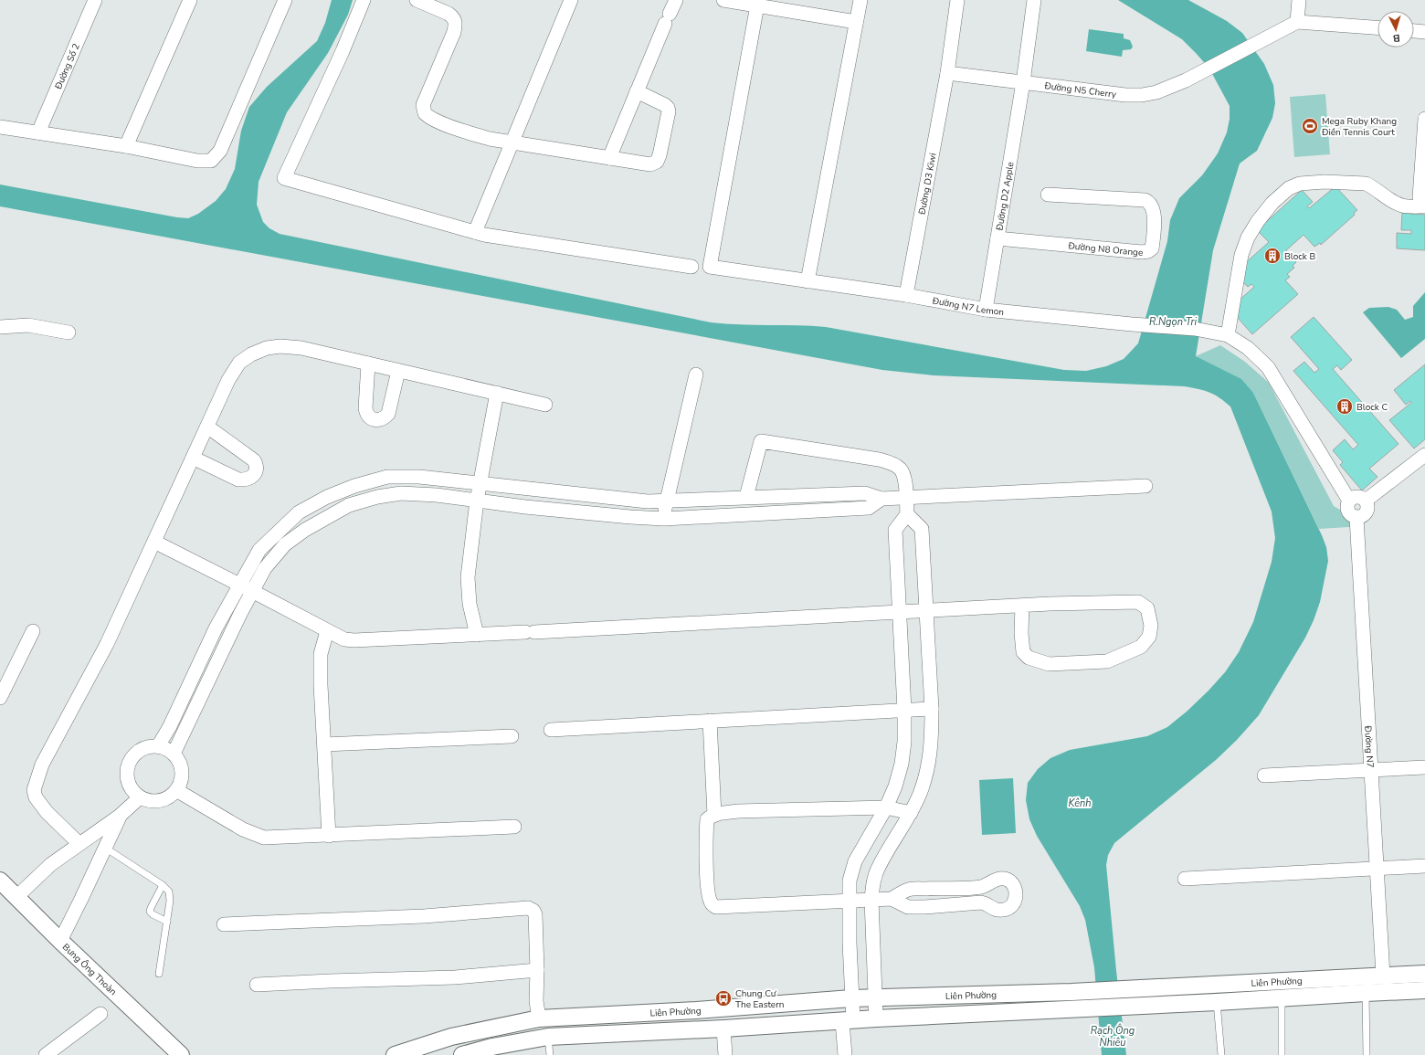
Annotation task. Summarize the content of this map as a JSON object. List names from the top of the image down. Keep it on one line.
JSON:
{"streets":{"street":["Đường Số 2","Đường N5 Cherry","Đường D3 Kiwi","Đường D2 Apple","Đường N8 Orange","Đường N7 Lemon","Đường N7","Bưng Ông Thoàn","Liên Phường"]},"crossings":[["Đường N5 Cherry","Đường D3 Kiwi"],["Đường N5 Cherry","Đường D2 Apple"],["Đường D3 Kiwi","Đường N7 Lemon"],["Đường D2 Apple","Đường N8 Orange"],["Đường D2 Apple","Đường N7 Lemon"],["Đường N7","Liên Phường"]],"water":["R.Ngọn Tri","Kênh","Rạch Ông Nhiêu"],"places":{"sports":["Mega Ruby Khang Điền Tennis Court"],"building":["Block B","Block C"],"bus stop":["Chung Cư The Eastern"]},"north":"bottom"}
